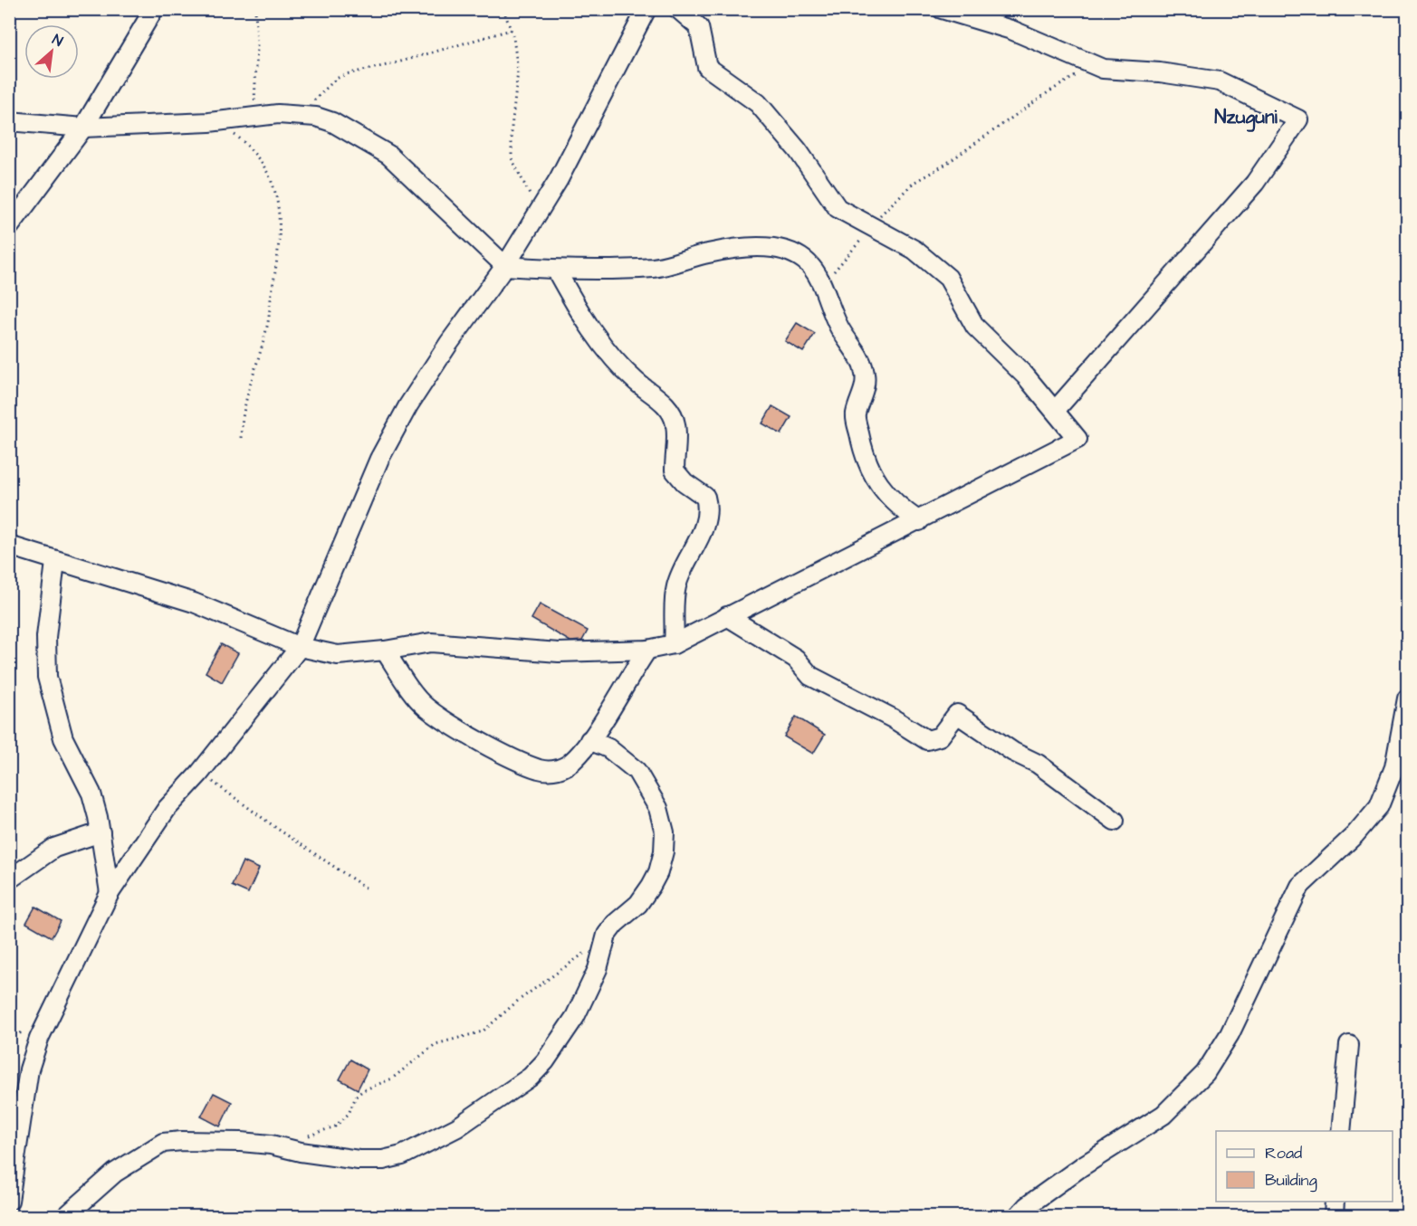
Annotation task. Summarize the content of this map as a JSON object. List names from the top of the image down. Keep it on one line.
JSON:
{"districts":["Nzuguni"],"legend":["Road","Building"],"north":"top right"}
